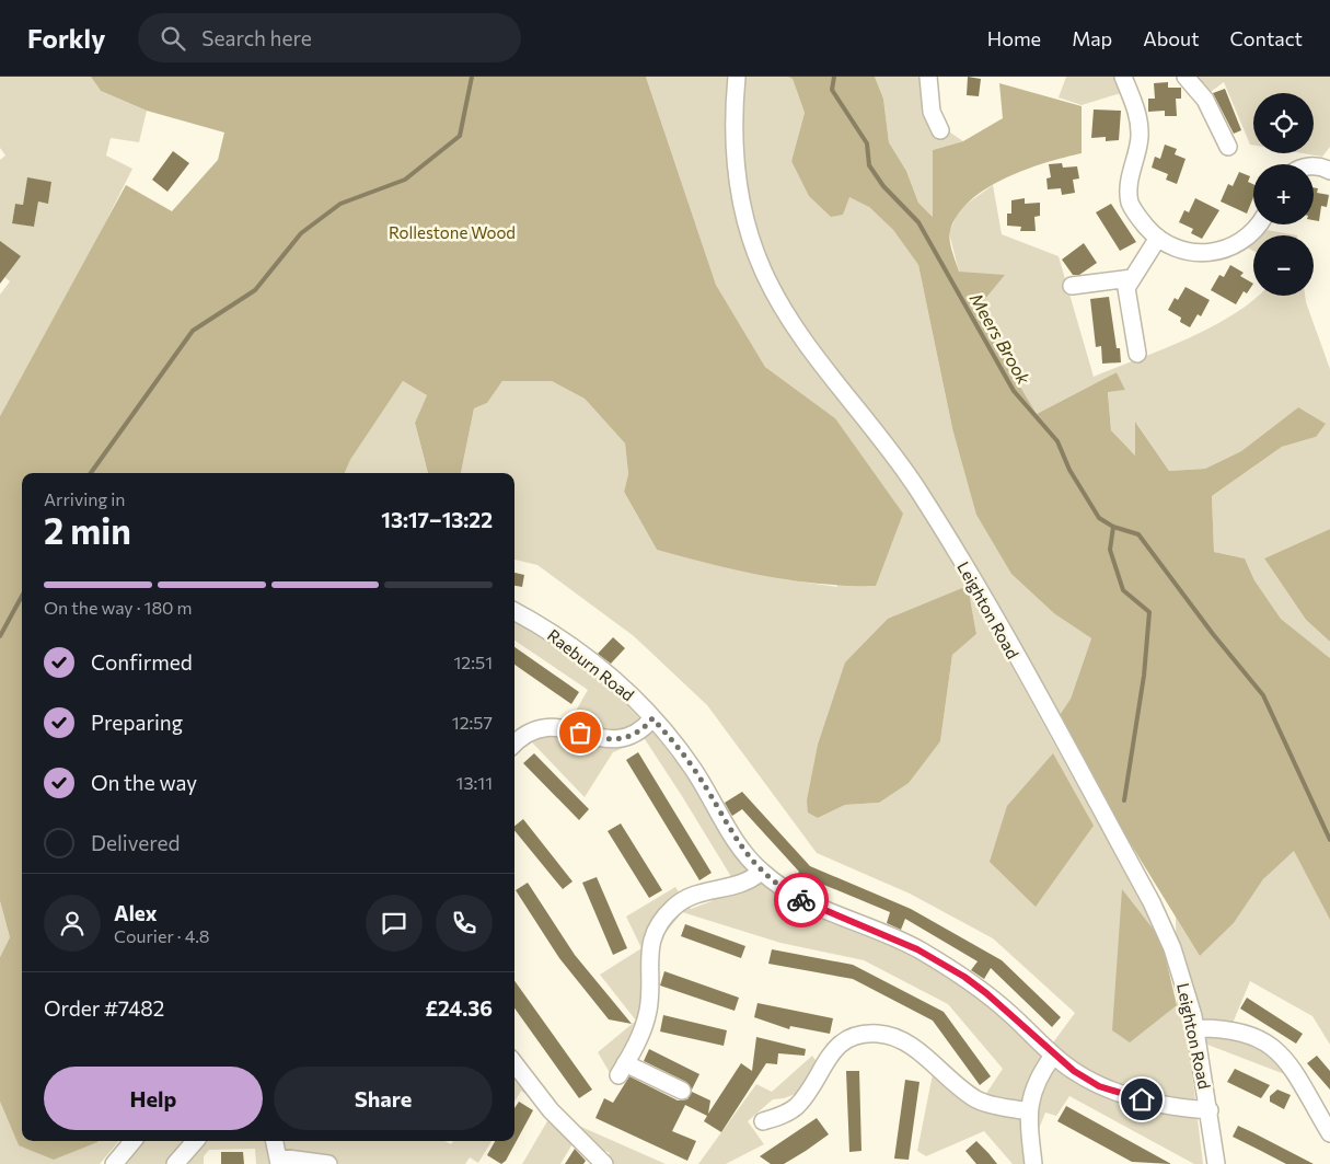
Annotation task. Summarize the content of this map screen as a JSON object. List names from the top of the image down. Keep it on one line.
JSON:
{"streets":{"street":["Leighton Road","Raeburn Road"]},"crossings":[["Leighton Road","Raeburn Road"]],"water":["Meers Brook"],"parks":["Rollestone Wood"],"page":{"header":"Forkly","search":"Search here","nav":["Home","Map","About","Contact"],"map_buttons":["+","−"],"heading":["2 min","Arriving in","13:17–13:22"],"panel":["Alex","Courier · 4.8","Order #7482","£24.36"],"bar":"On the way · 180 m","list":[["Confirmed","12:51"],["Preparing","12:57"],["On the way","13:11"],"Delivered"],"buttons":["Help","Share"]}}
